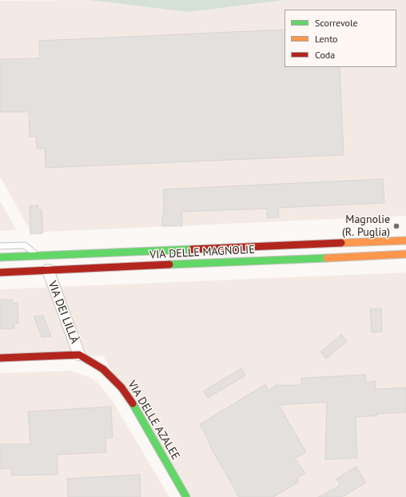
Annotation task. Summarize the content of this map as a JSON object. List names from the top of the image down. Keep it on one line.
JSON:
{"streets":{"street":["VIA DELLE MAGNOLIE","VIA DEI LILLÀ","VIA DELLE AZALEE"]},"crossings":[["VIA DELLE MAGNOLIE","VIA DEI LILLÀ"],["VIA DEI LILLÀ","VIA DELLE AZALEE"]],"places":["Magnolie (R. Puglia)"],"legend":["Scorrevole","Lento","Coda"]}
